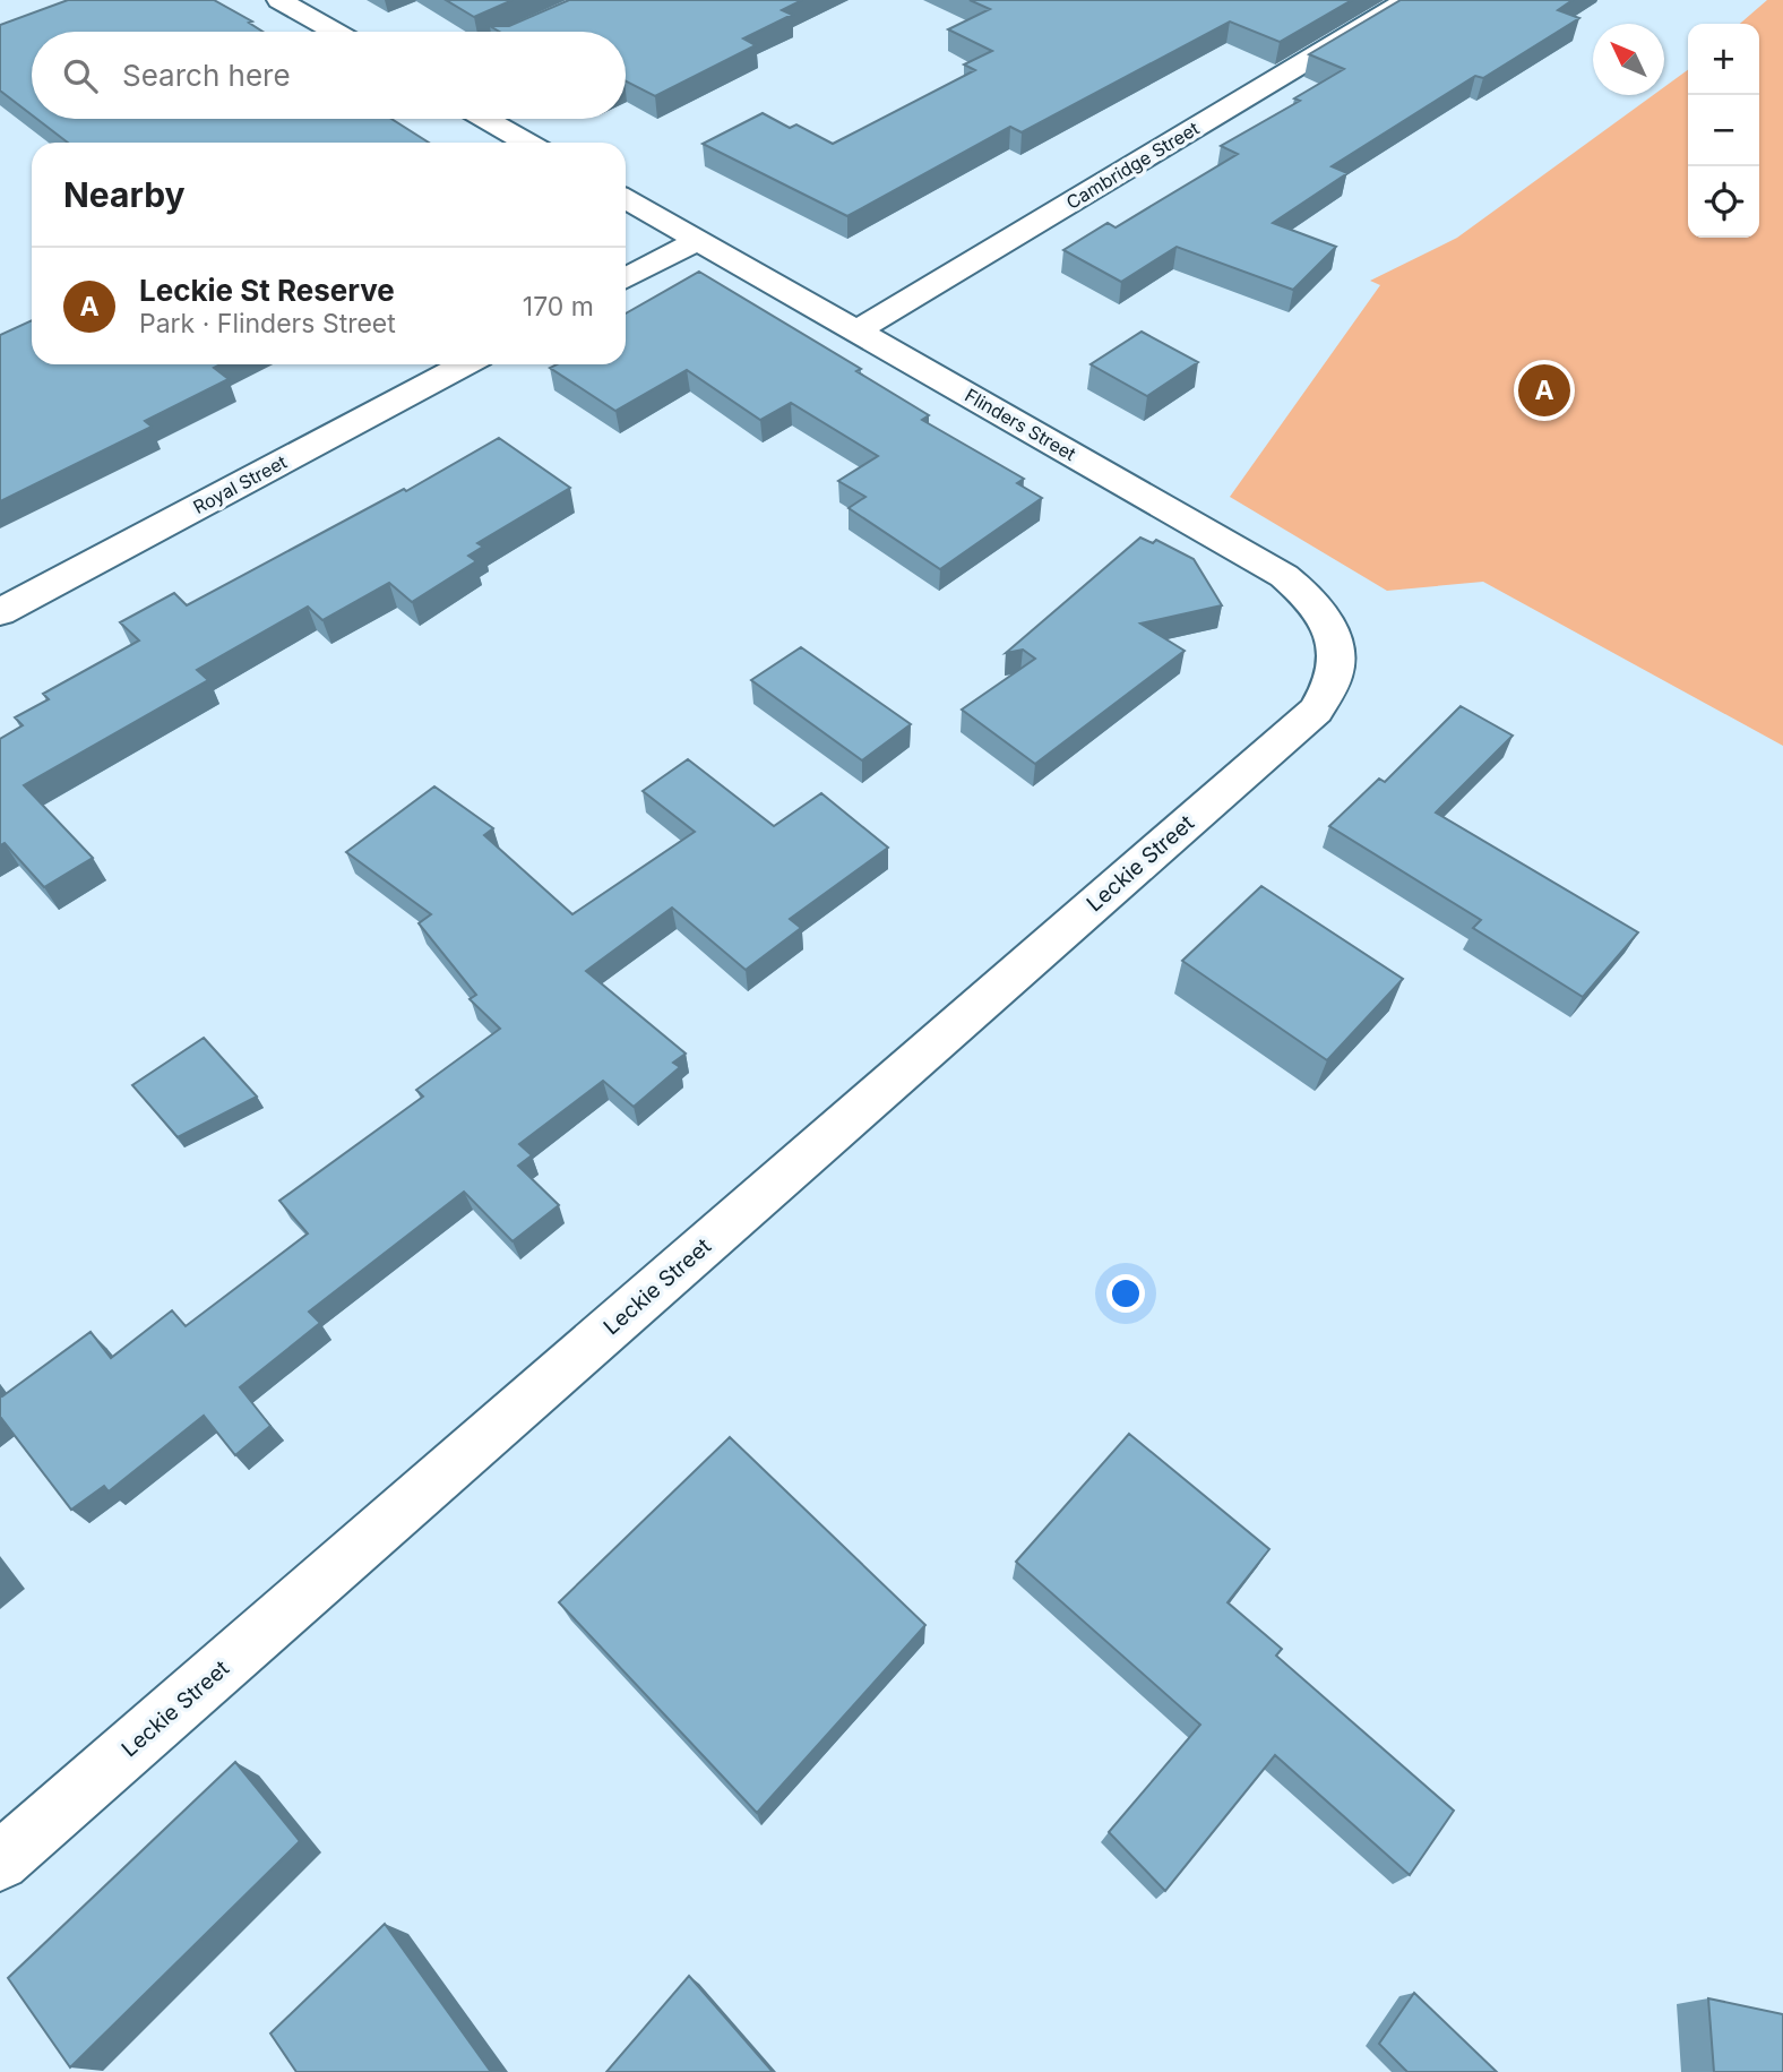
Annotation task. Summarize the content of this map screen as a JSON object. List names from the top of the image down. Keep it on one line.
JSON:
{"streets":{"street":["Cambridge Street","Flinders Street","Royal Street","Leckie Street"]},"crossings":[["Cambridge Street","Flinders Street"],["Flinders Street","Leckie Street"]],"north":"top left","page":{"map_buttons":["+","−"],"search":"Search here","heading":"Nearby","list":[{"mark":"A","name":"Leckie St Reserve","note":"Park · Flinders Street","value":"170 m"}],"pins":"A"}}
